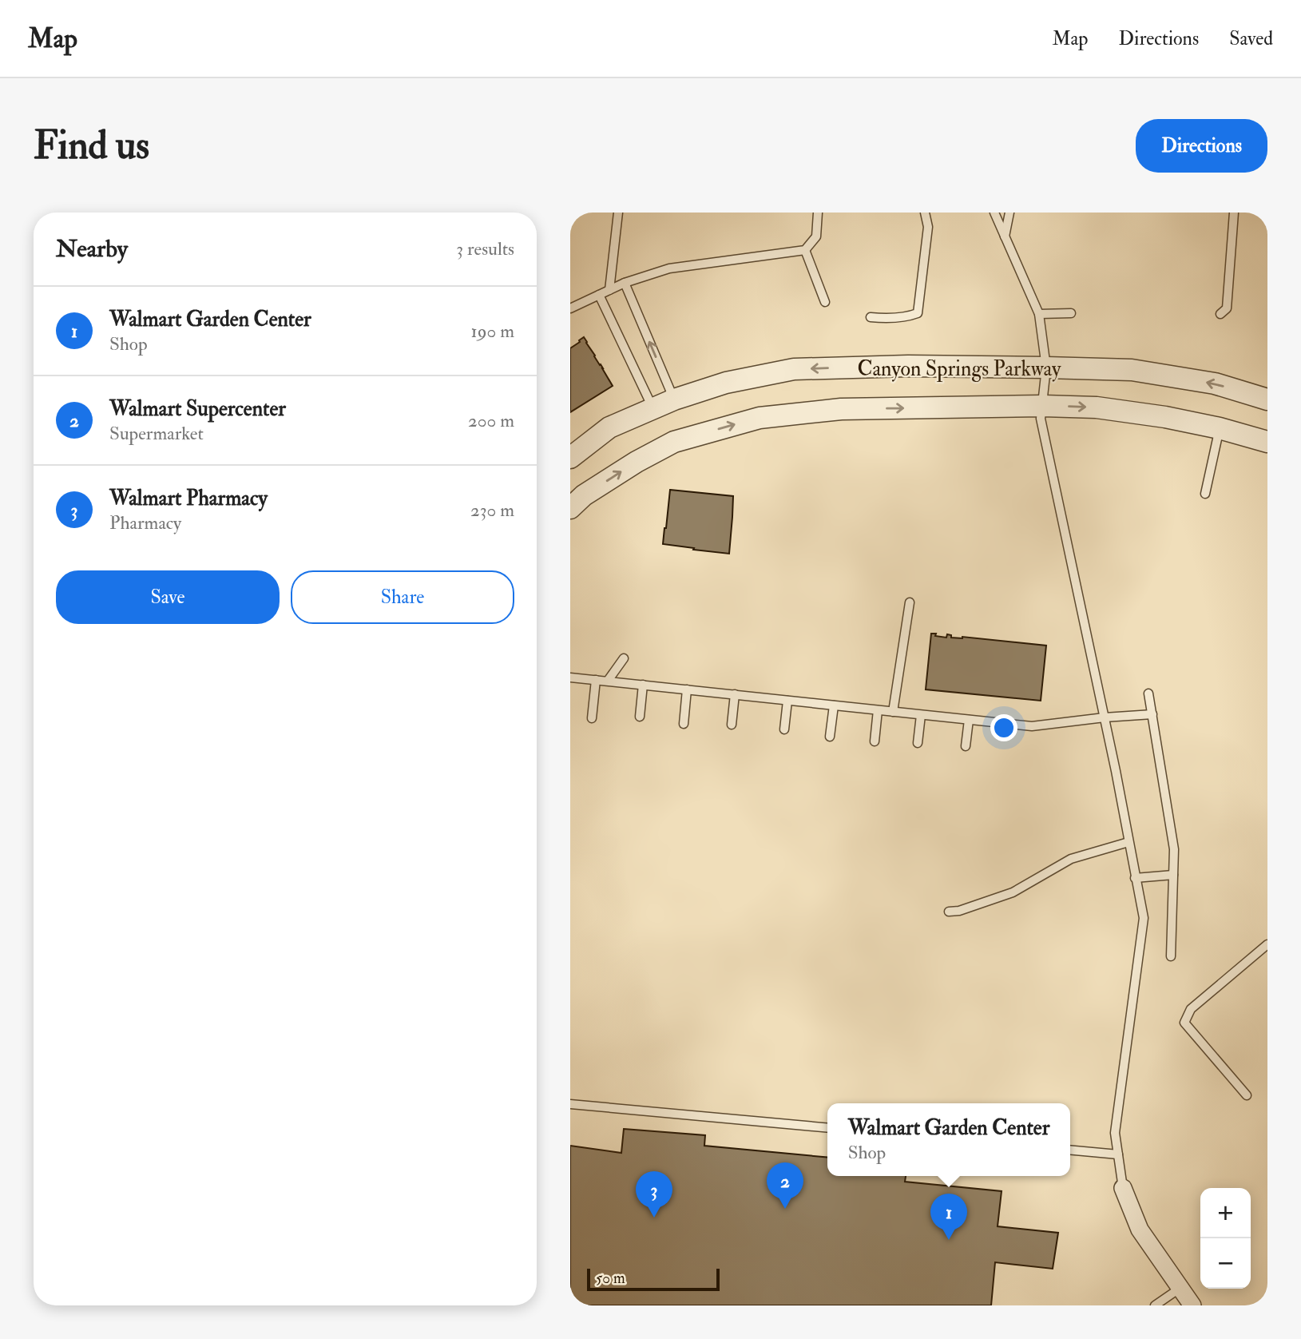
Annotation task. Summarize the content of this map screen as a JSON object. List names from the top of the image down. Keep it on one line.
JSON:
{"streets":{"street":["Canyon Springs Parkway"]},"scale_bar":"50 m","page":{"header":"Map","nav":["Map","Directions","Saved"],"buttons":["Directions",["Save","Share"]],"title":"Find us","heading":["Nearby","3 results"],"list":[{"mark":"1","name":"Walmart Garden Center","note":"Shop","value":"190 m"},{"mark":"2","name":"Walmart Supercenter","note":"Supermarket","value":"200 m"},{"mark":"3","name":"Walmart Pharmacy","note":"Pharmacy","value":"230 m"}],"popup":["Walmart Garden Center","Shop"],"pins":["2","3","1"],"map_buttons":["+","−"],"scale":"50 m"}}
